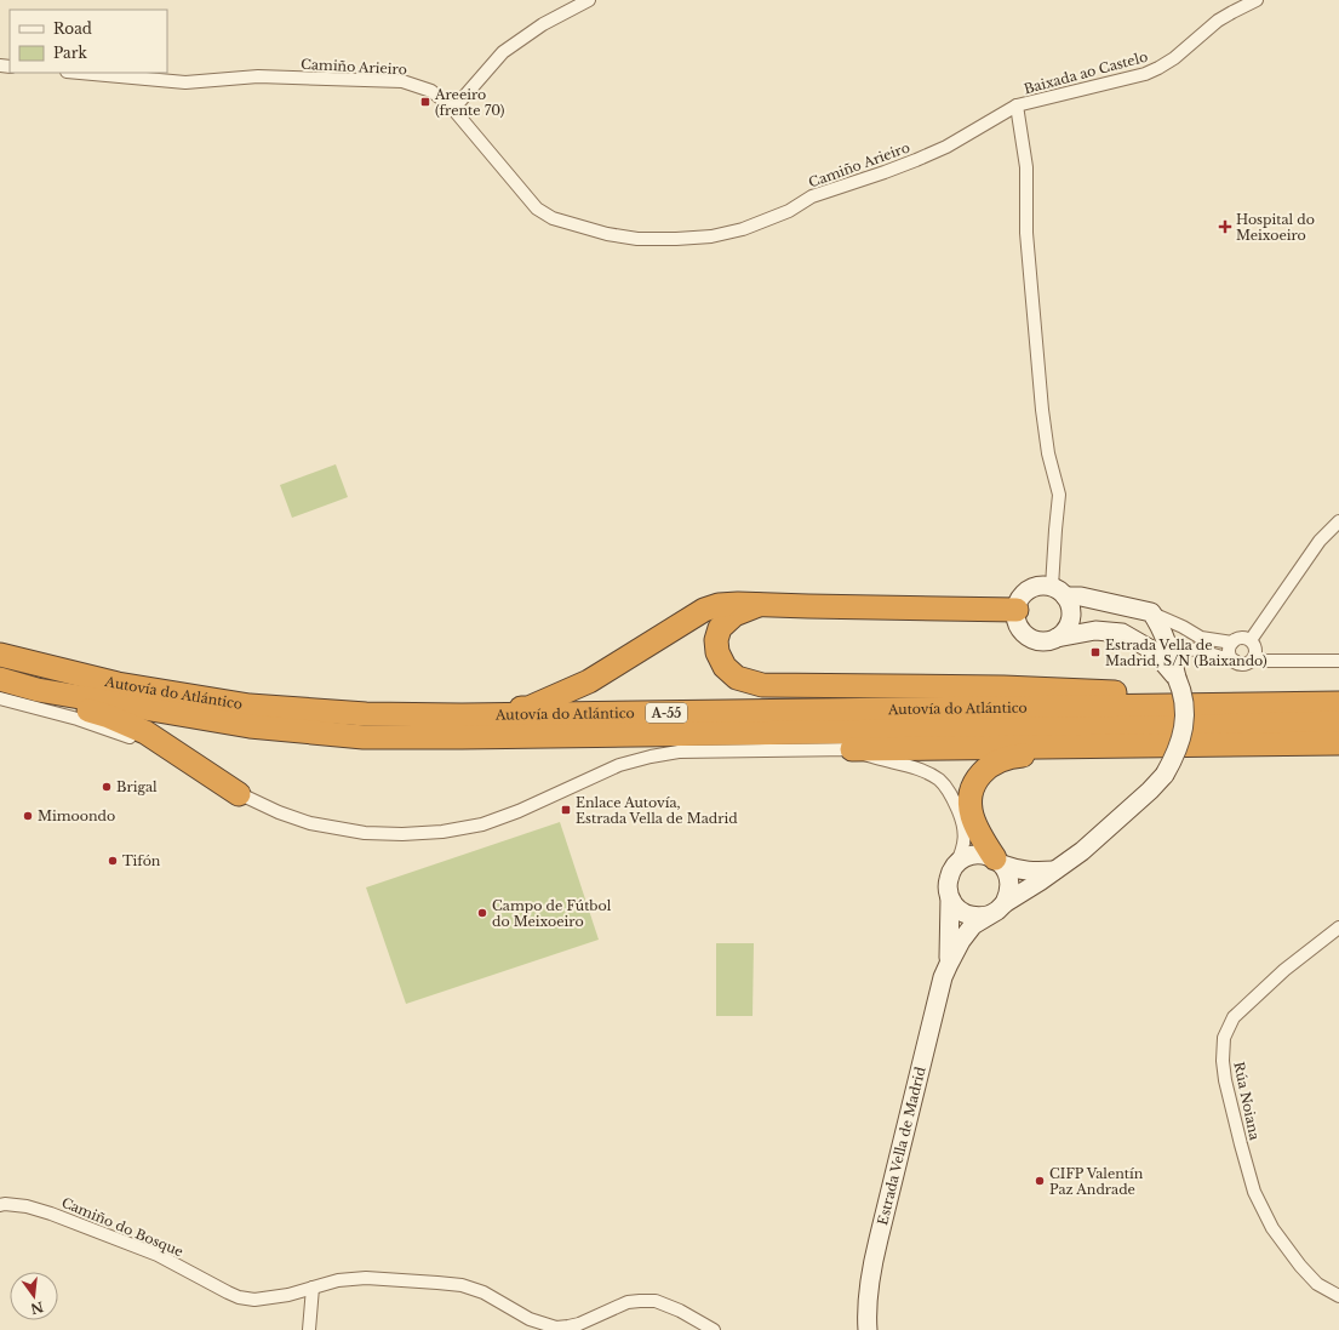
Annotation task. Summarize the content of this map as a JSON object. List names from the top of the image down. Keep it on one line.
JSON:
{"streets":{"highway":["Autovía do Atlántico","A-55"],"main road":["Estrada Vella de Madrid"],"street":["Camiño Arieiro","Baixada ao Castelo","Rúa Noiana","Camiño do Bosque"]},"crossings":[["Camiño Arieiro","Baixada ao Castelo"]],"places":{"transit":["Areeiro (frente 70)","Estrada Vella de Madrid, S/N (Baixando)","Enlace Autovía, Estrada Vella de Madrid"],"health":["Hospital do Meixoeiro"],"other":["Brigal","Mimoondo","Tifón","Campo de Fútbol do Meixoeiro","CIFP Valentín Paz Andrade"]},"legend":["Road","Park"],"north":"bottom"}
